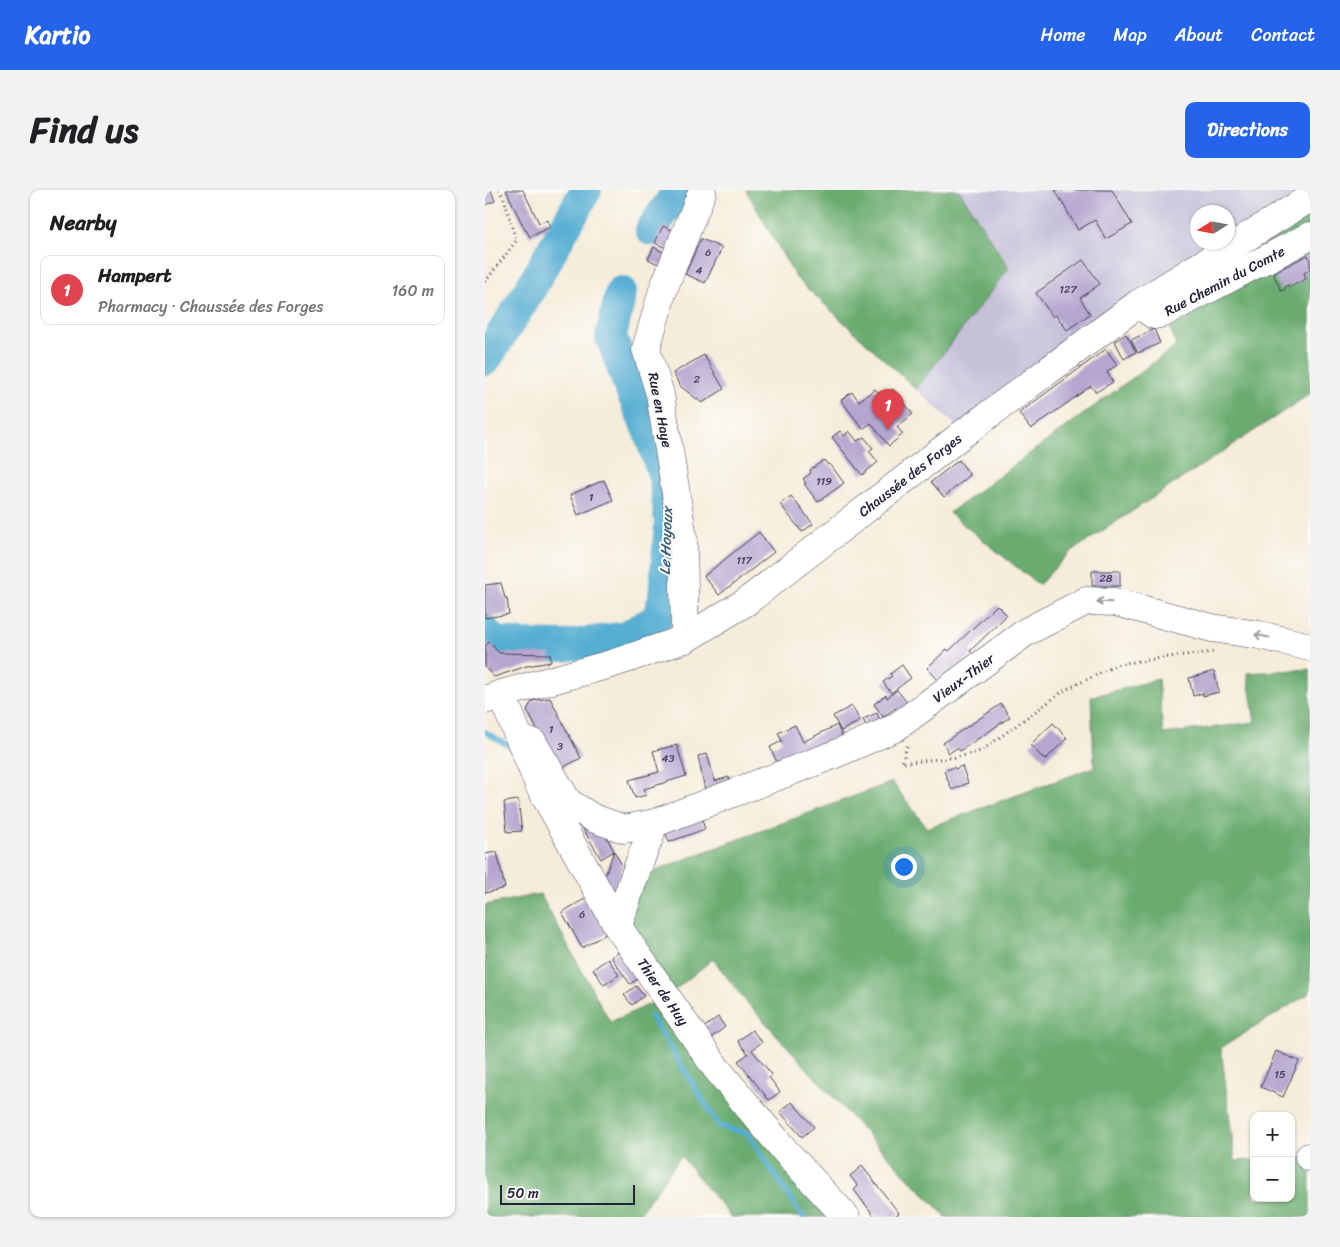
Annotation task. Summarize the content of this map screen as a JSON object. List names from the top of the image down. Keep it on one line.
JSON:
{"streets":{"street":["Rue Chemin du Comte","Rue en Haye","Chaussée des Forges","Vieux-Thier","Thier de Huy"]},"crossings":[["Rue Chemin du Comte","Chaussée des Forges"],["Rue en Haye","Chaussée des Forges"],["Chaussée des Forges","Thier de Huy"],["Vieux-Thier","Thier de Huy"]],"one_way":["Vieux-Thier"],"water":["Le Hoyoux"],"house_numbers":["6","4","127","2","119","1","117","28","1","3","43","6","15"],"scale_bar":"50 m","north":"left","page":{"header":"Kartio","nav":["Home","Map","About","Contact"],"title":"Find us","buttons":"Directions","heading":"Nearby","list":[{"mark":"1","name":"Hampert","note":"Pharmacy · Chaussée des Forges","value":"160 m"}],"pins":"1","map_buttons":["+","−"],"scale":"50 m"}}
